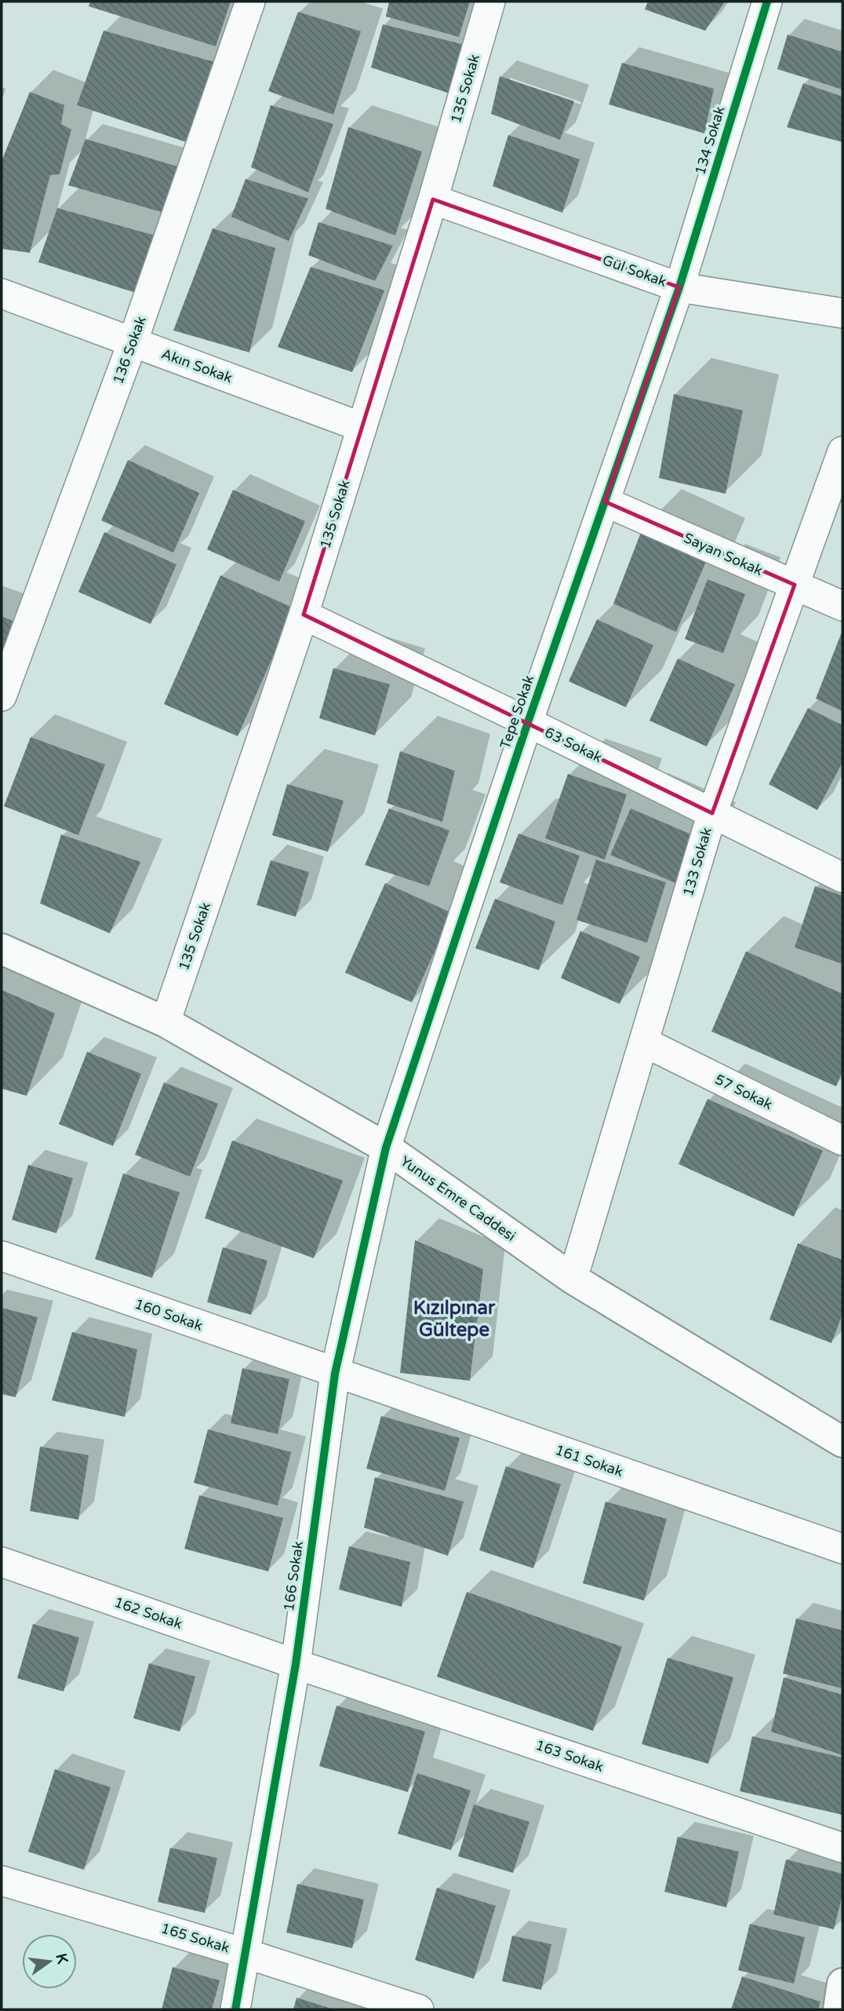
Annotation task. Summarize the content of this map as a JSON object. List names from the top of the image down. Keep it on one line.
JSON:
{"streets":{"street":["135 Sokak","134 Sokak","Gül Sokak","136 Sokak","Akın Sokak","Sayan Sokak","Tepe Sokak","63 Sokak","133 Sokak","57 Sokak","Yunus Emre Caddesi","160 Sokak","161 Sokak","166 Sokak","162 Sokak","163 Sokak","165 Sokak"]},"crossings":[["135 Sokak","Gül Sokak"],["135 Sokak","Akın Sokak"],["135 Sokak","63 Sokak"],["135 Sokak","Yunus Emre Caddesi"],["134 Sokak","Gül Sokak"],["134 Sokak","Tepe Sokak"],["Gül Sokak","Tepe Sokak"],["136 Sokak","Akın Sokak"],["Sayan Sokak","Tepe Sokak"],["Sayan Sokak","133 Sokak"],["Tepe Sokak","63 Sokak"],["Tepe Sokak","Yunus Emre Caddesi"],["Tepe Sokak","166 Sokak"],["63 Sokak","133 Sokak"],["133 Sokak","57 Sokak"],["133 Sokak","Yunus Emre Caddesi"],["Yunus Emre Caddesi","166 Sokak"],["160 Sokak","161 Sokak"],["160 Sokak","166 Sokak"],["161 Sokak","166 Sokak"],["166 Sokak","162 Sokak"],["166 Sokak","163 Sokak"],["166 Sokak","165 Sokak"],["162 Sokak","163 Sokak"]],"districts":["Kızılpınar Gültepe"],"north":"right"}
